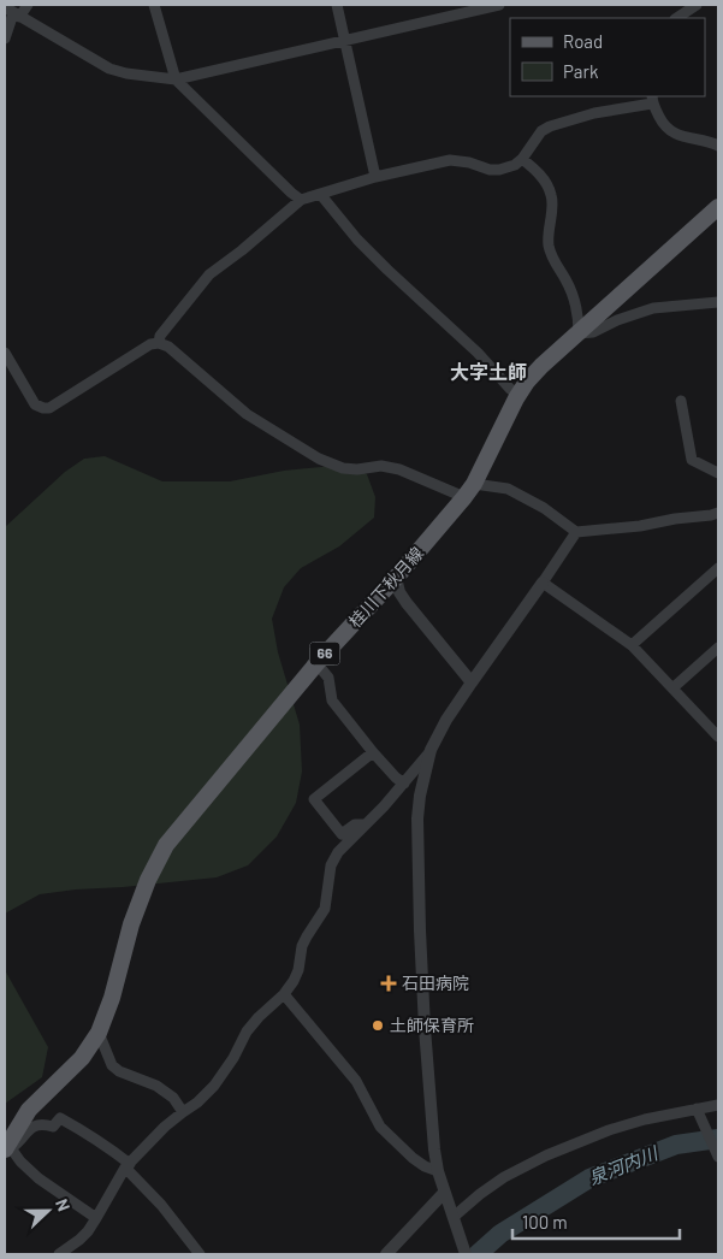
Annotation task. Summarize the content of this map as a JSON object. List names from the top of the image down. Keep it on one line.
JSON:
{"streets":{"main road":["桂川下秋月線","66"]},"districts":["大字土師"],"water":["泉河内川"],"places":{"health":["石田病院"],"other":["土師保育所"]},"legend":["Road","Park"],"scale_bar":"100 m","north":"right"}
